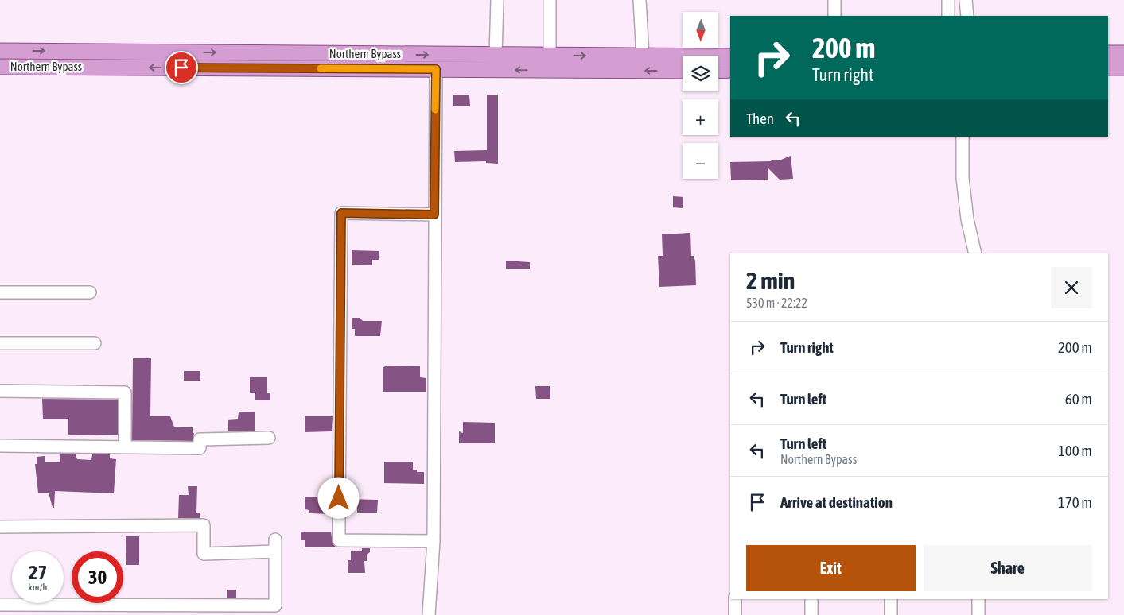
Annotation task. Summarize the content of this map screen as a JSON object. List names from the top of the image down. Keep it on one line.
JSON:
{"streets":{"main road":["Northern Bypass"]},"north":"bottom","page":{"map_buttons":["+","−"],"turn":["200 m","Turn right"],"then":"Then","heading":["2 min","530 m · 22:22"],"list":[{"name":"Turn right","value":"200 m"},{"name":"Turn left","value":"60 m"},{"name":"Turn left","note":"Northern Bypass","value":"100 m"},{"name":"Arrive at destination","value":"170 m"}],"buttons":["Exit","Share"],"speed":"27 km/h","limit":"30"}}
